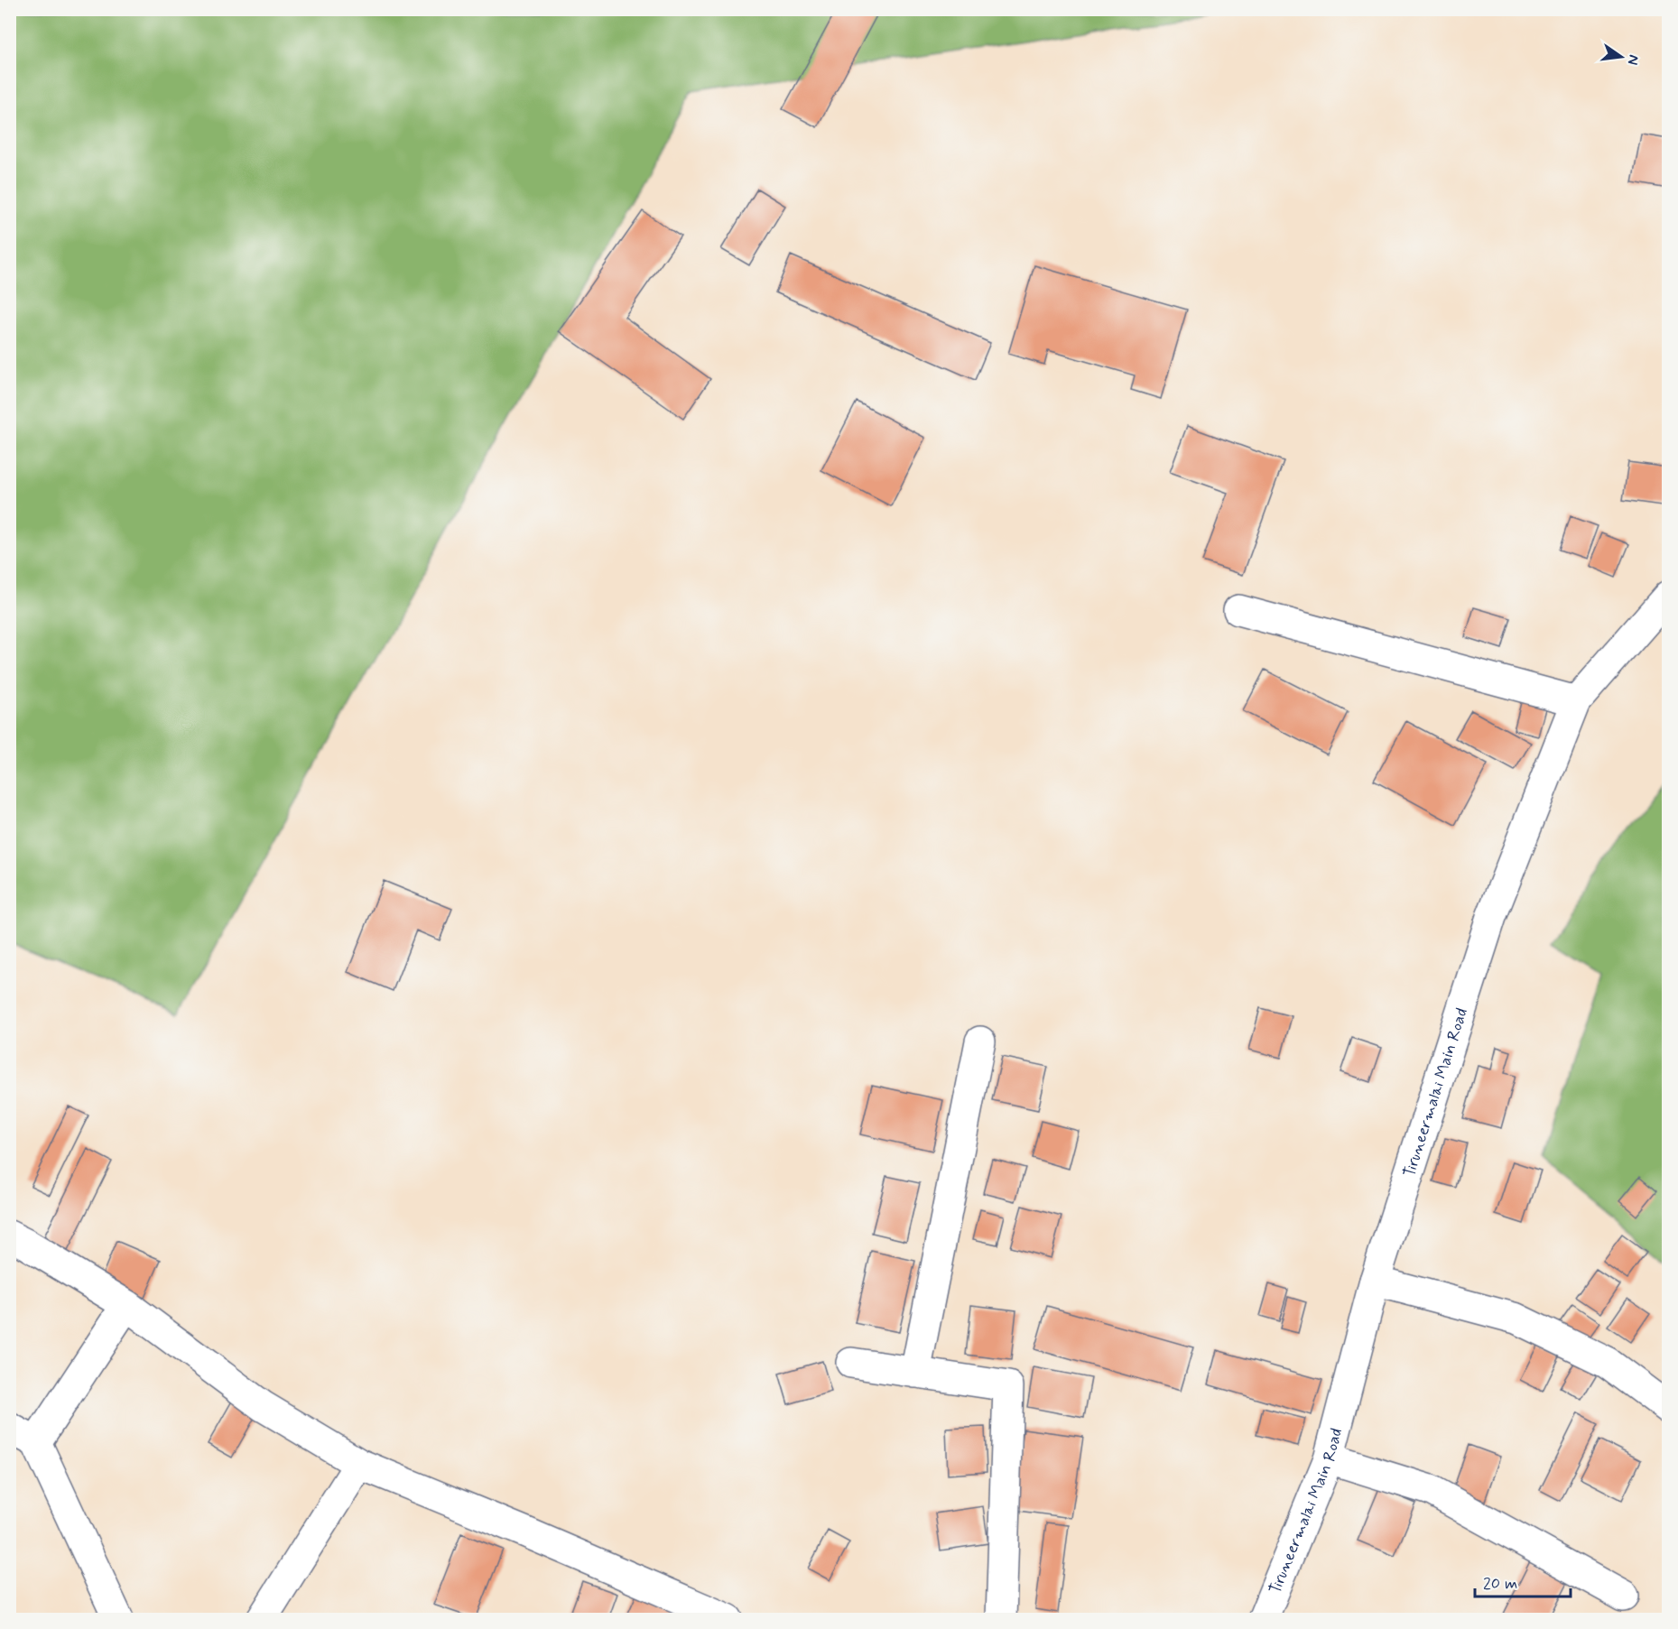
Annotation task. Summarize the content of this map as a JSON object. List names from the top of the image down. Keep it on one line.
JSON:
{"streets":{"street":["Tiruneermalai Main Road"]},"scale_bar":"20 m","north":"right"}
